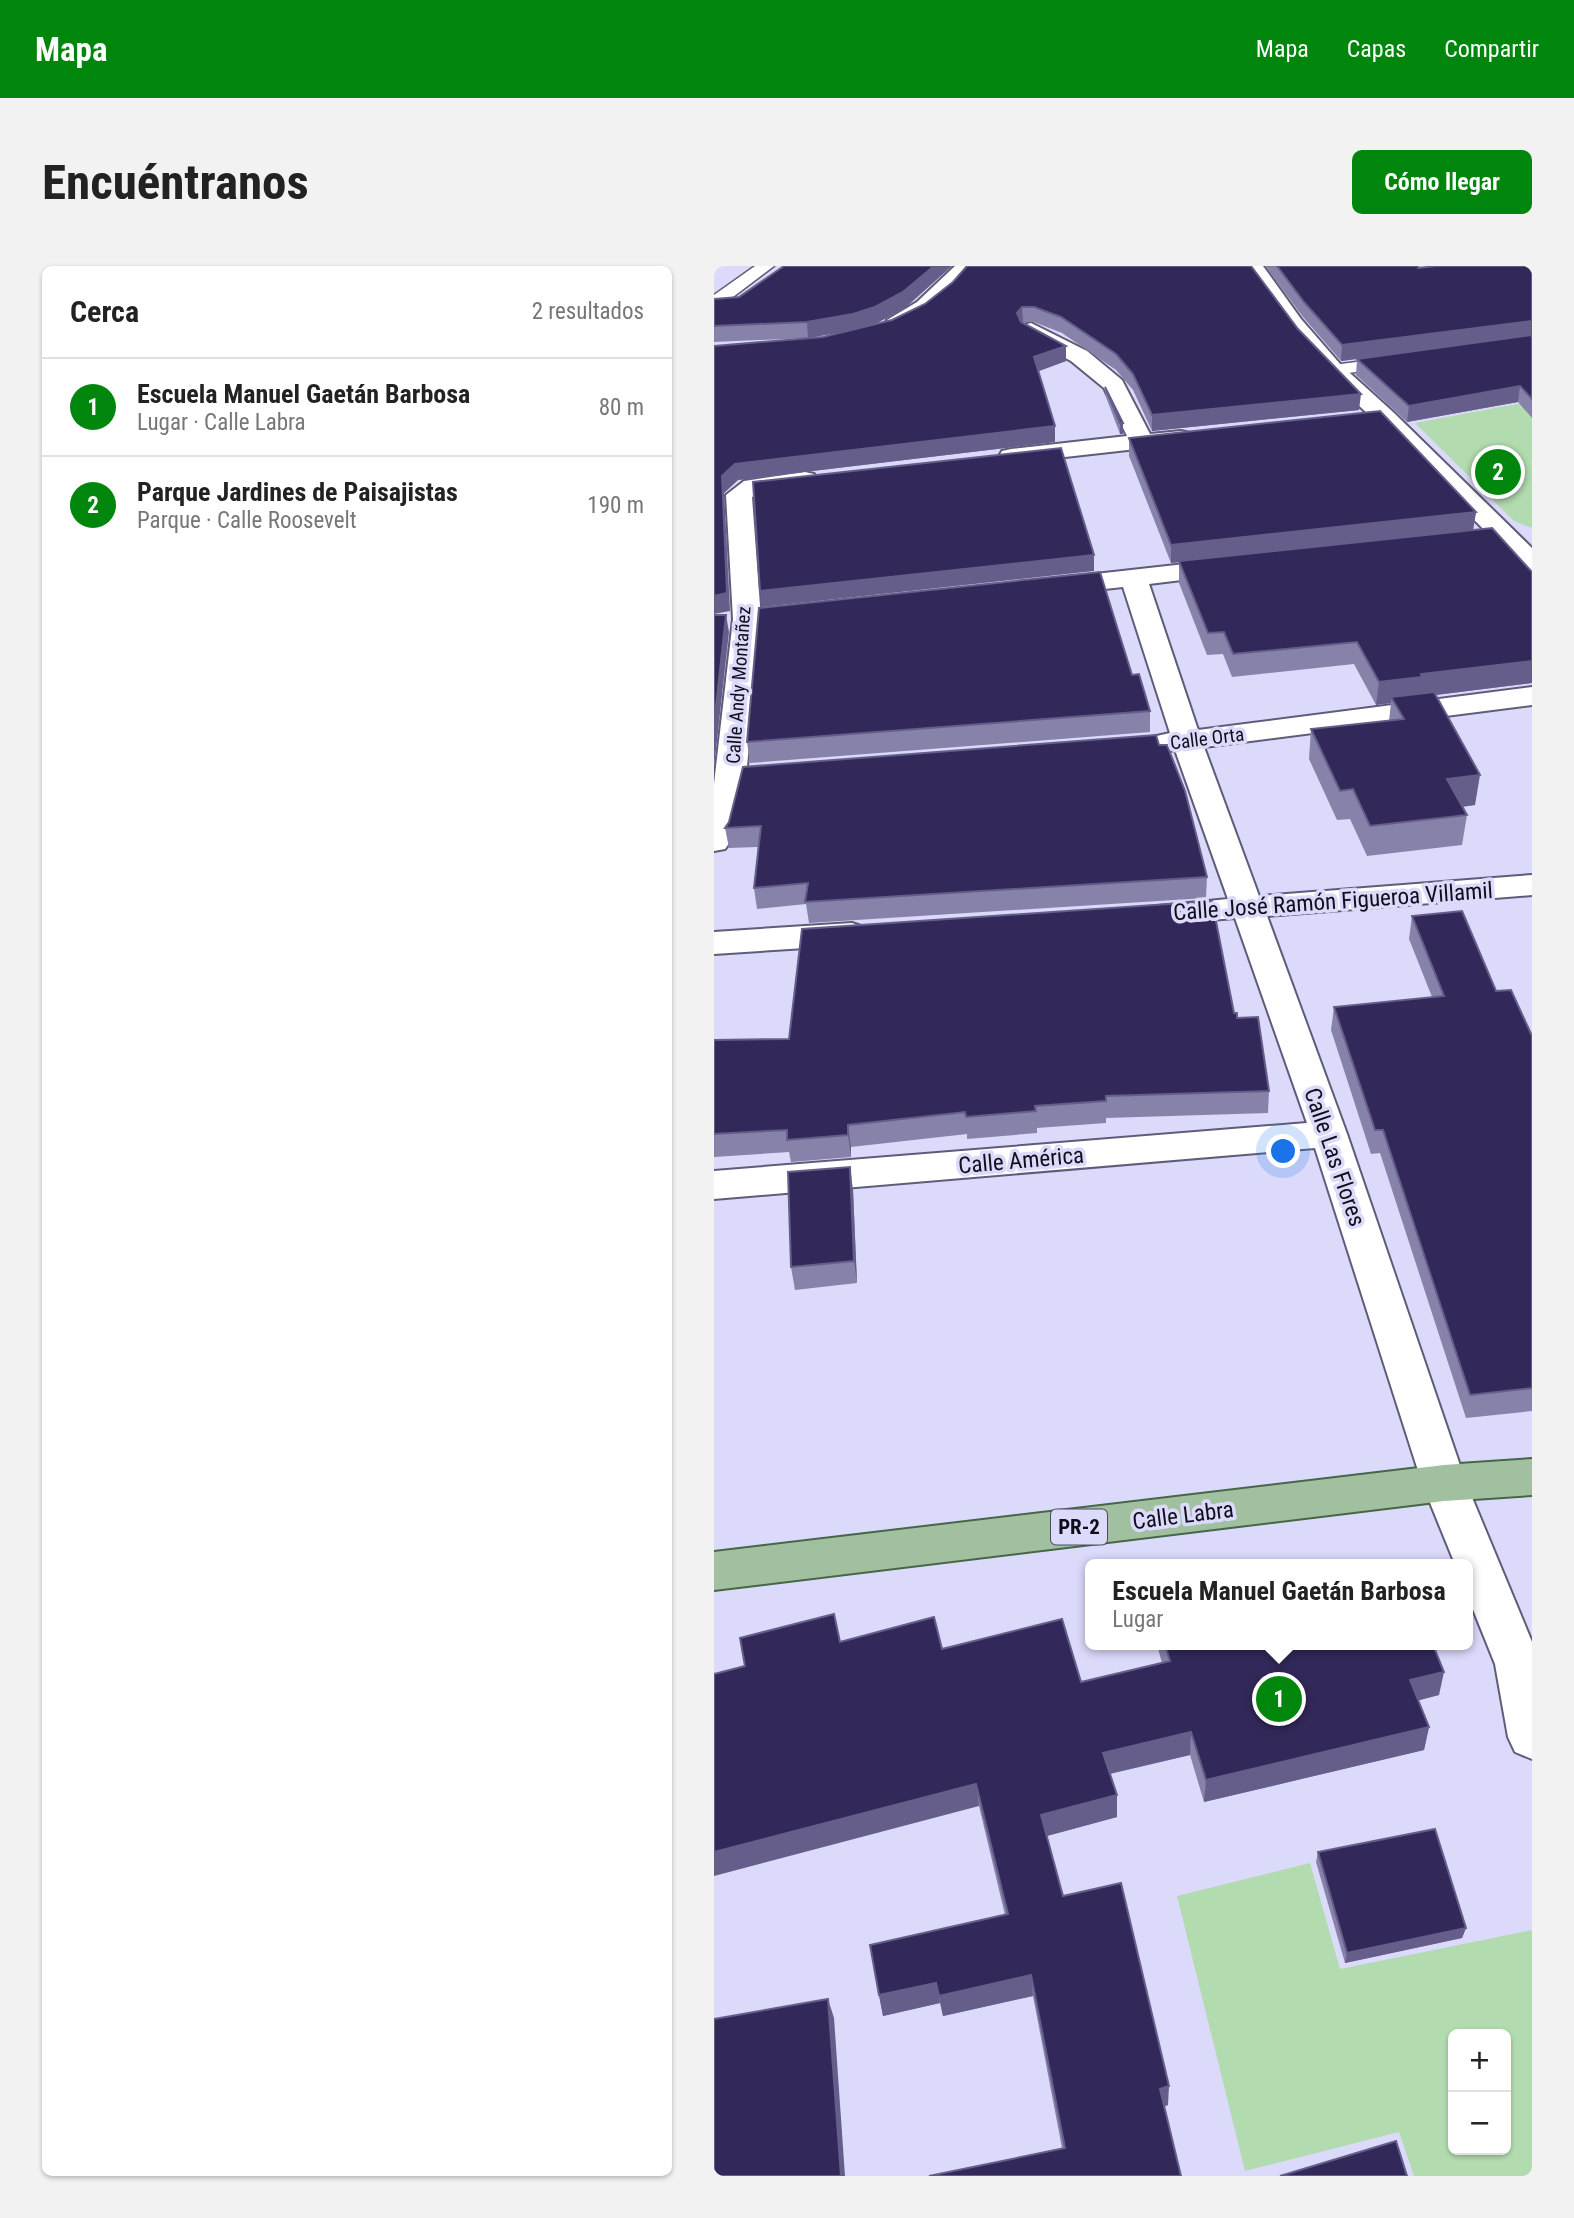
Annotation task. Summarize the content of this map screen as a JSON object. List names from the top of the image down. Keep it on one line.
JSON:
{"streets":{"main road":["Calle Labra","PR-2"],"street":["Calle Andy Montañez","Calle Orta","Calle José Ramón Figueroa Villamil","Calle Las Flores","Calle América"]},"crossings":[["Calle Orta","Calle Las Flores"],["Calle José Ramón Figueroa Villamil","Calle Las Flores"],["Calle Las Flores","Calle América"],["Calle Las Flores","Calle Labra"]],"page":{"header":"Mapa","nav":["Mapa","Capas","Compartir"],"buttons":"Cómo llegar","title":"Encuéntranos","heading":["Cerca","2 resultados"],"list":[{"mark":"1","name":"Escuela Manuel Gaetán Barbosa","note":"Lugar · Calle Labra","value":"80 m"},{"mark":"2","name":"Parque Jardines de Paisajistas","note":"Parque · Calle Roosevelt","value":"190 m"}],"pins":["2","1"],"popup":["Escuela Manuel Gaetán Barbosa","Lugar"],"map_buttons":["+","−"]}}
